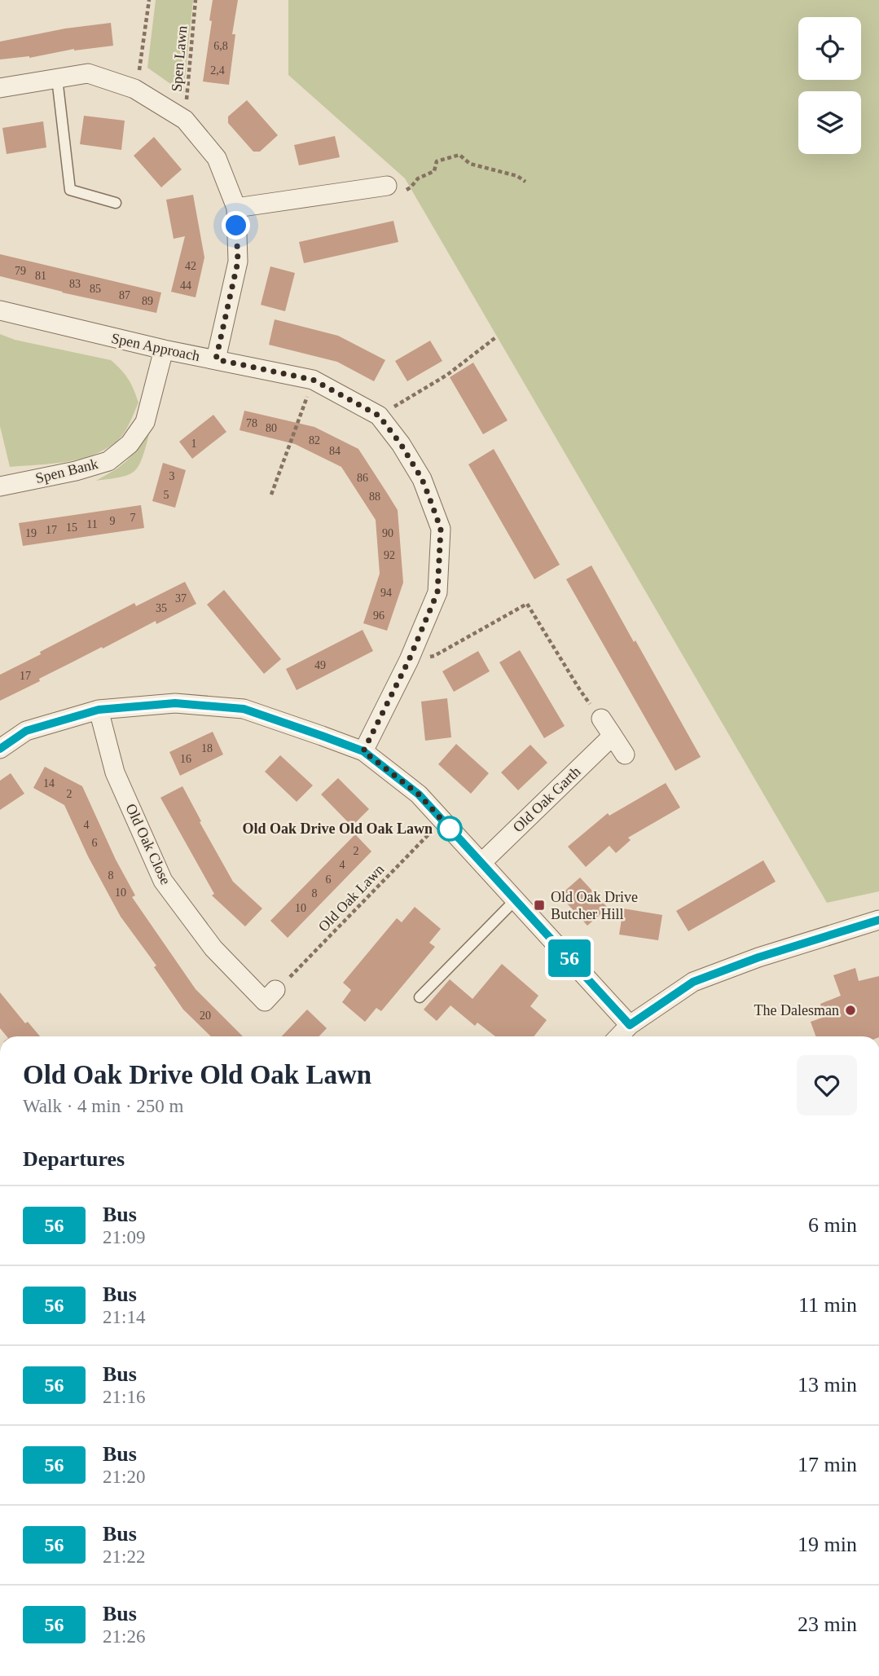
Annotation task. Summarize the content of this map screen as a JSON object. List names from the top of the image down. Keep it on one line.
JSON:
{"streets":{"street":["Spen Approach","Spen Bank","Old Oak Garth","Old Oak Close"],"path":["Spen Lawn","Old Oak Lawn"]},"crossings":[["Spen Approach","Spen Bank"],["Old Oak Close","Old Oak Lawn"]],"places":{"other":["Old Oak Drive Old Oak Lawn","The Dalesman"],"transit":["Old Oak Drive Butcher Hill"]},"lines":["bus line 56"],"house_numbers":["6,8","2,4","42","79","81","83","44","85","87","89","78","80","82","1","84","3","86","5","88","7","9","11","15","17","19","90","92","94","37","35","96","49","17","18","16","14","2","4","6","2","4","8","6","10","8","10","20"],"page":{"on_map":"56","heading":[["Old Oak Drive Old Oak Lawn","Walk · 4 min · 250 m"],"Departures"],"list":[{"mark":"56","name":"Bus","note":"21:09","value":"6 min"},{"mark":"56","name":"Bus","note":"21:14","value":"11 min"},{"mark":"56","name":"Bus","note":"21:16","value":"13 min"},{"mark":"56","name":"Bus","note":"21:20","value":"17 min"},{"mark":"56","name":"Bus","note":"21:22","value":"19 min"},{"mark":"56","name":"Bus","note":"21:26","value":"23 min"}]}}
